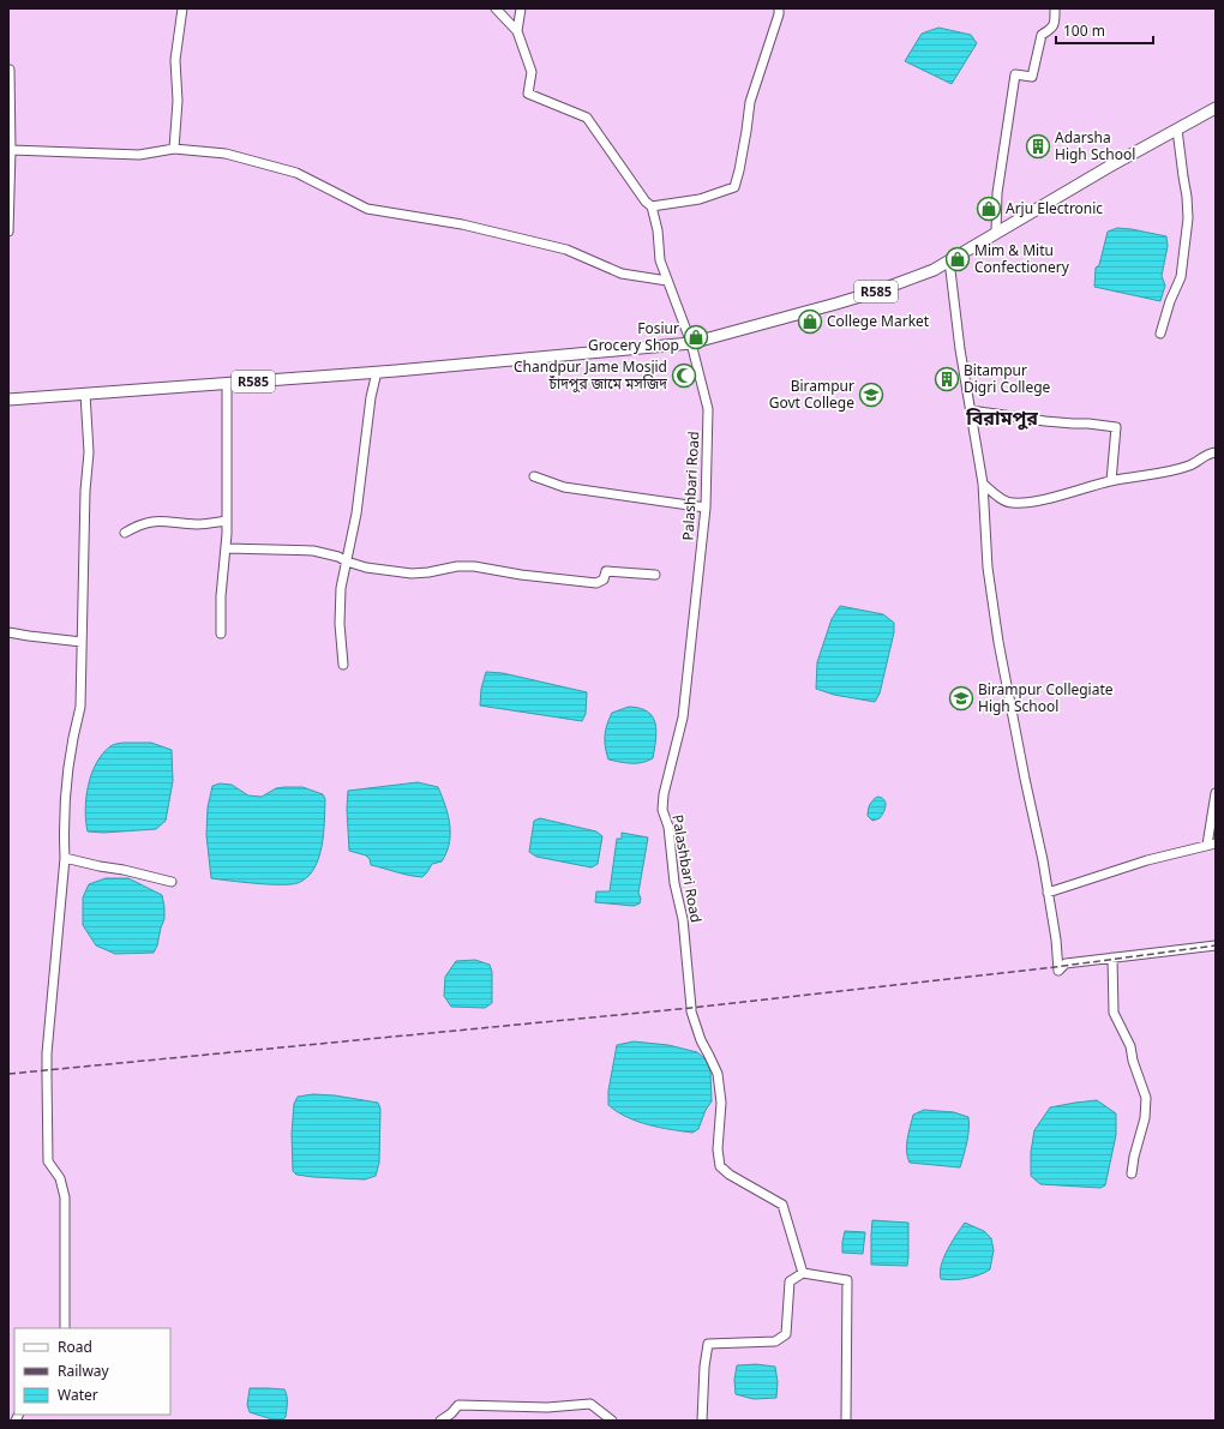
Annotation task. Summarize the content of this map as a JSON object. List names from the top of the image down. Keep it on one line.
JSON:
{"streets":{"main road":["R585"],"street":["Palashbari Road"]},"crossings":[["R585","Palashbari Road"]],"districts":["বিরামপুর"],"places":{"building":["Adarsha High School","Bitampur Digri College"],"shop":["Arju Electronic","Mim & Mitu Confectionery","College Market","Fosiur Grocery Shop"],"mosque":["Chandpur Jame Mosjid চাঁদপুর জামে মসজিদ"],"school or university":["Birampur Govt College","Birampur Collegiate High School"]},"legend":["Road","Railway","Water"],"scale_bar":"100 m"}
